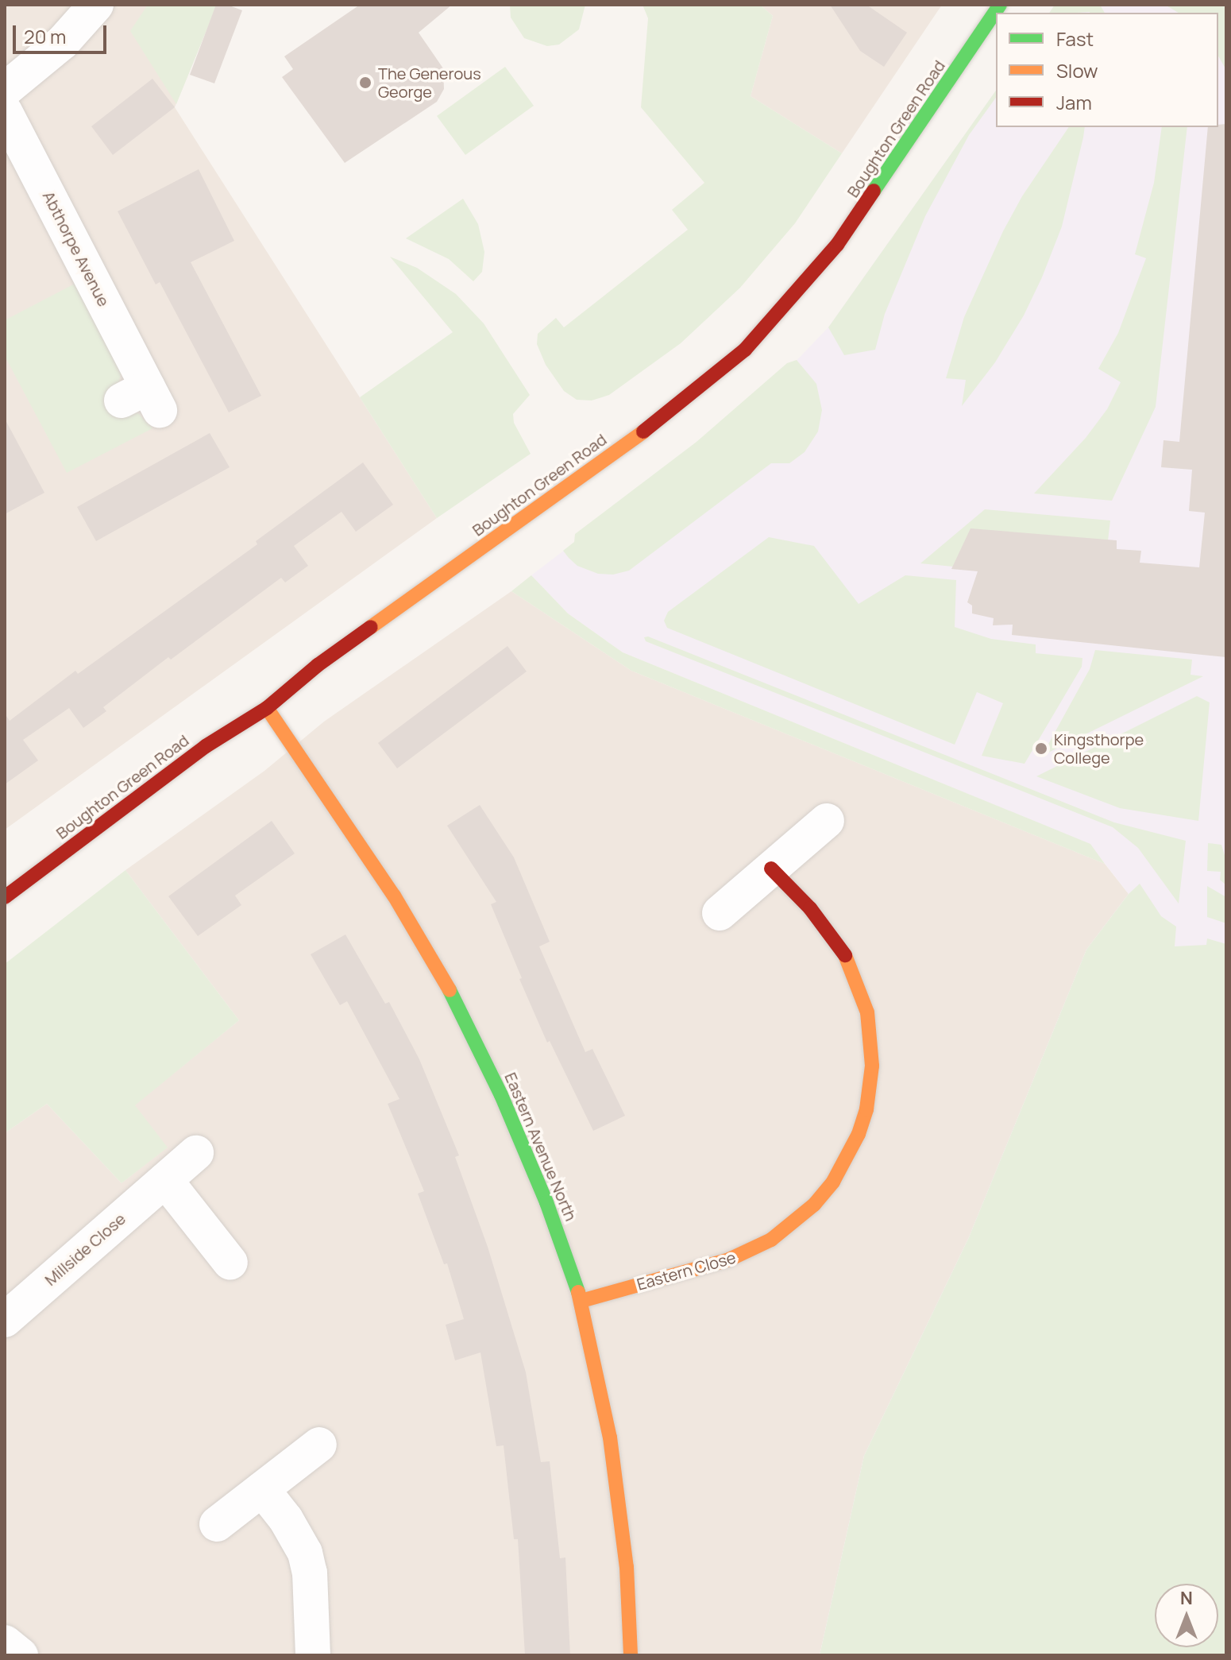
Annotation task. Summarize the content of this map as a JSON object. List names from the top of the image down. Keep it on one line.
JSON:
{"streets":{"street":["Boughton Green Road","Abthorpe Avenue","Eastern Avenue North","Millside Close","Eastern Close"]},"crossings":[["Boughton Green Road","Eastern Avenue North"],["Eastern Avenue North","Eastern Close"]],"places":["The Generous George","Kingsthorpe College"],"legend":["Fast","Slow","Jam"],"scale_bar":"20 m","north":"top"}
